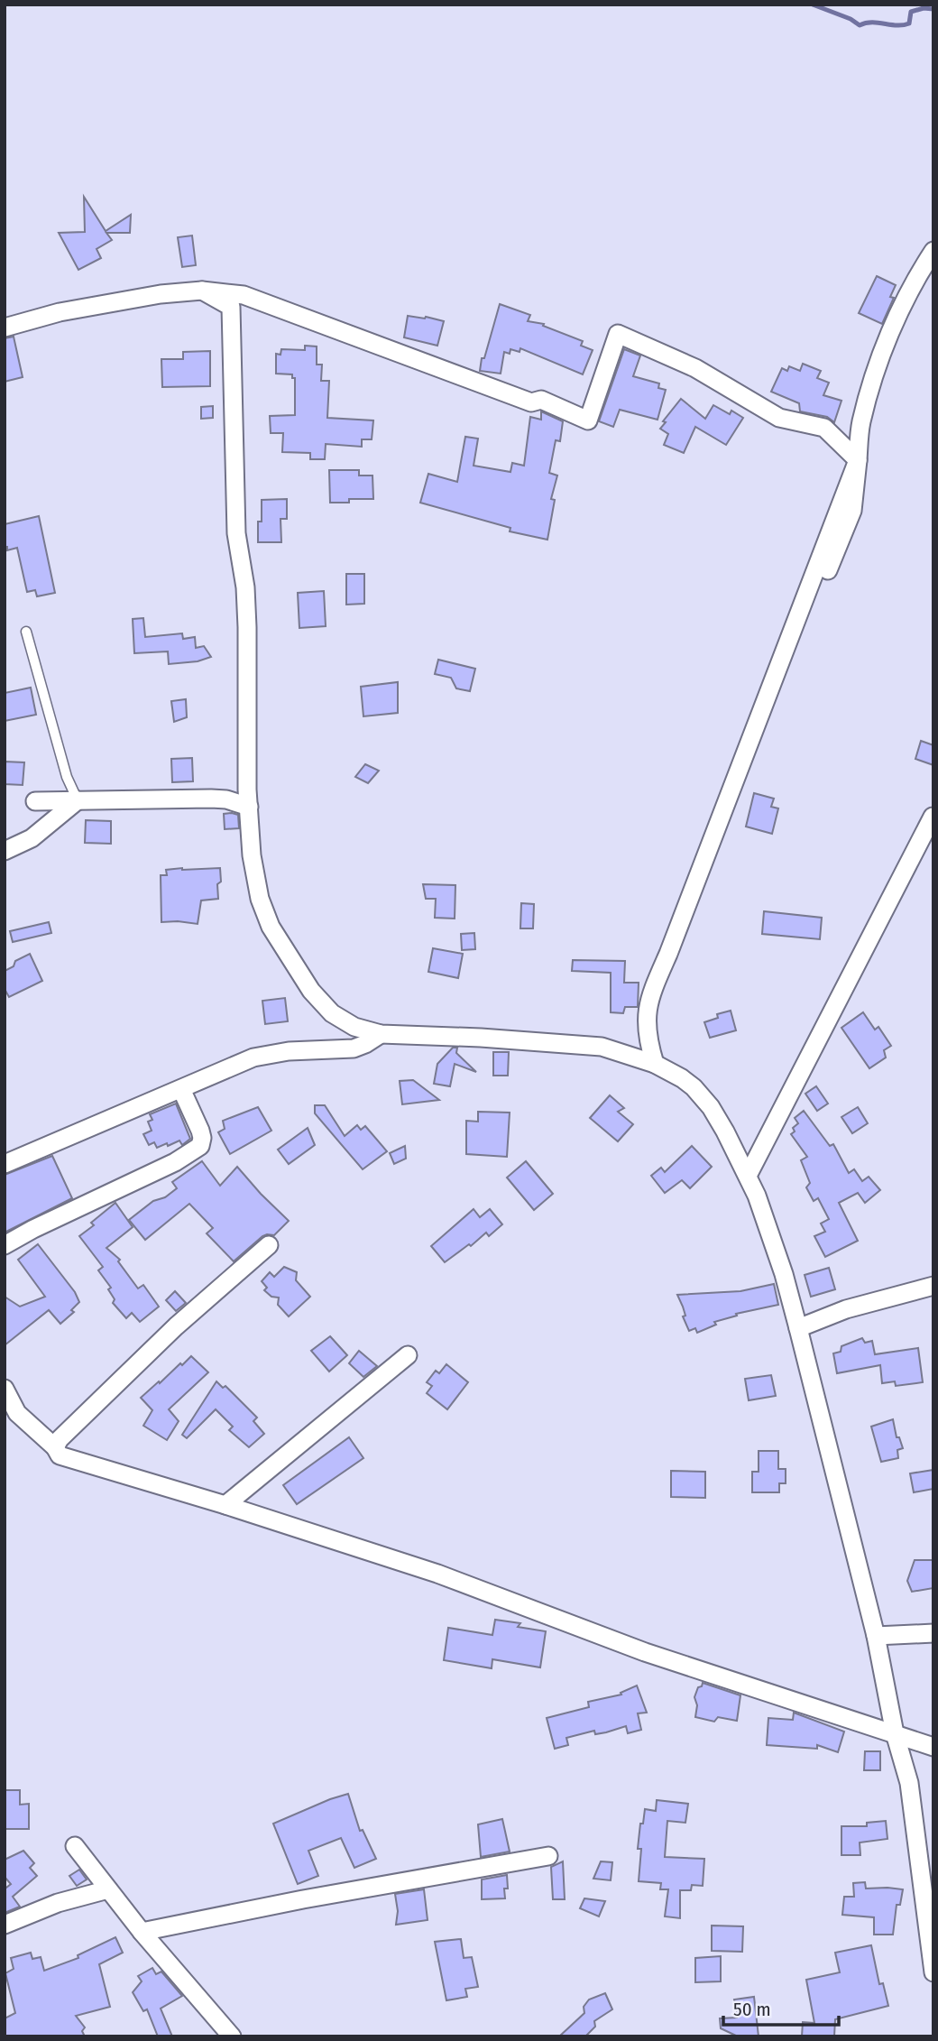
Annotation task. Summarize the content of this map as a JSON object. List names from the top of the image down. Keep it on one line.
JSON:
{"scale_bar":"50 m"}
